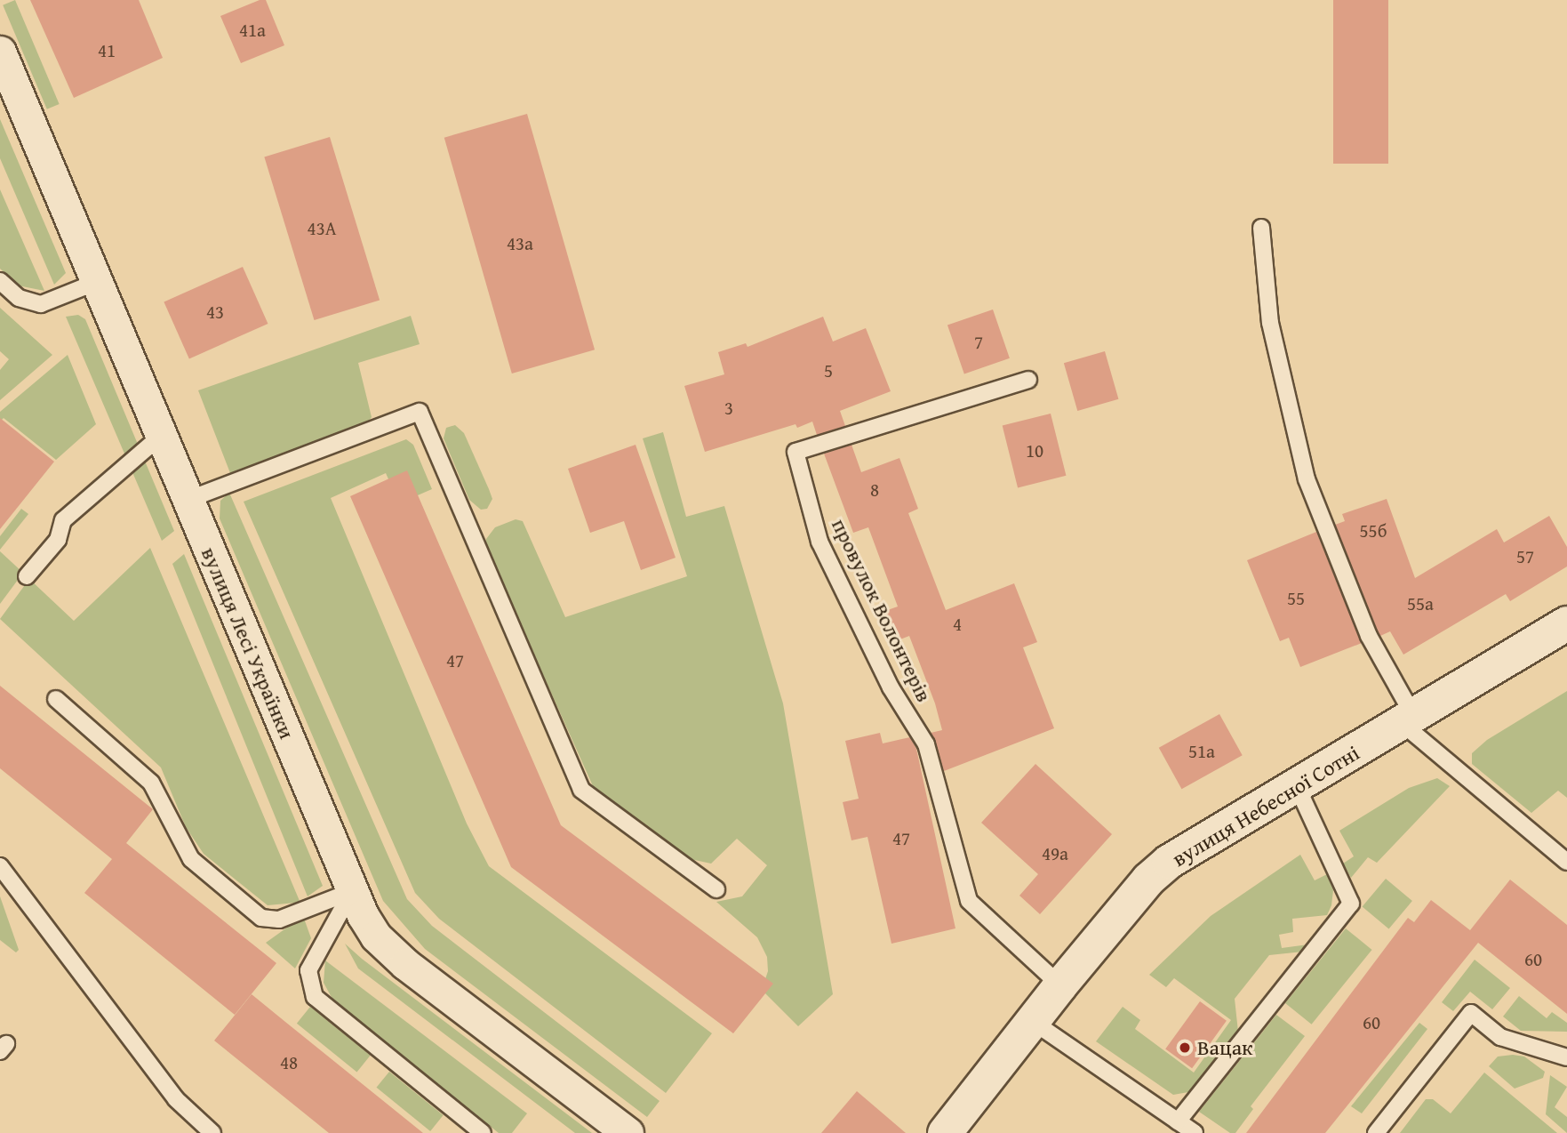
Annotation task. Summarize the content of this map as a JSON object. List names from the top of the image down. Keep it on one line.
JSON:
{"streets":{"street":["вулиця Лесі Українки","вулиця Небесної Сотні"],"lane":["провулок Волонтерів"]},"crossings":[["провулок Волонтерів","вулиця Небесної Сотні"]],"places":["Вацак"],"house_numbers":["41а","41","43А","43а","43","7","5","3","10","8","55б","57","55","55а","4","47","51а","47","49а","60","60","48"]}
